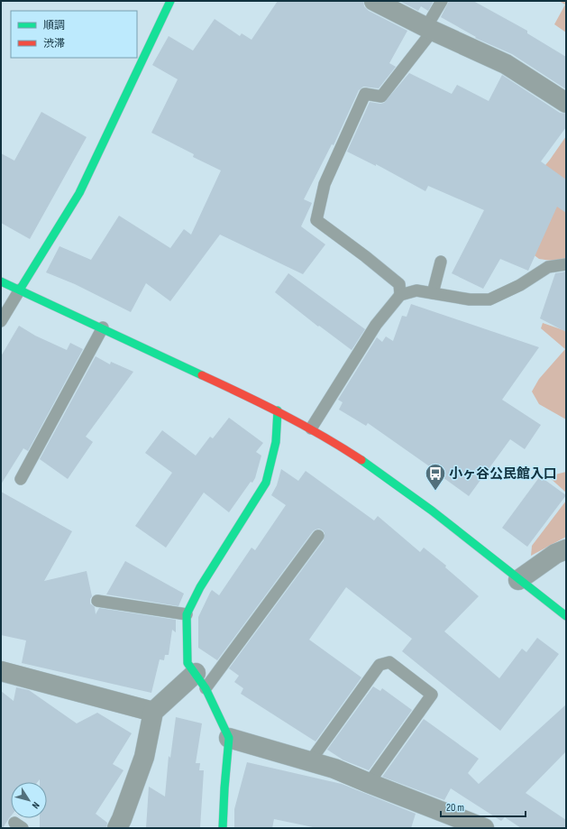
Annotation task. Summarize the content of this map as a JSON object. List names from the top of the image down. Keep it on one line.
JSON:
{"places":{"bus stop":["小ヶ谷公民館入口"]},"legend":["順調","渋滞"],"scale_bar":"20 m","north":"bottom right"}
